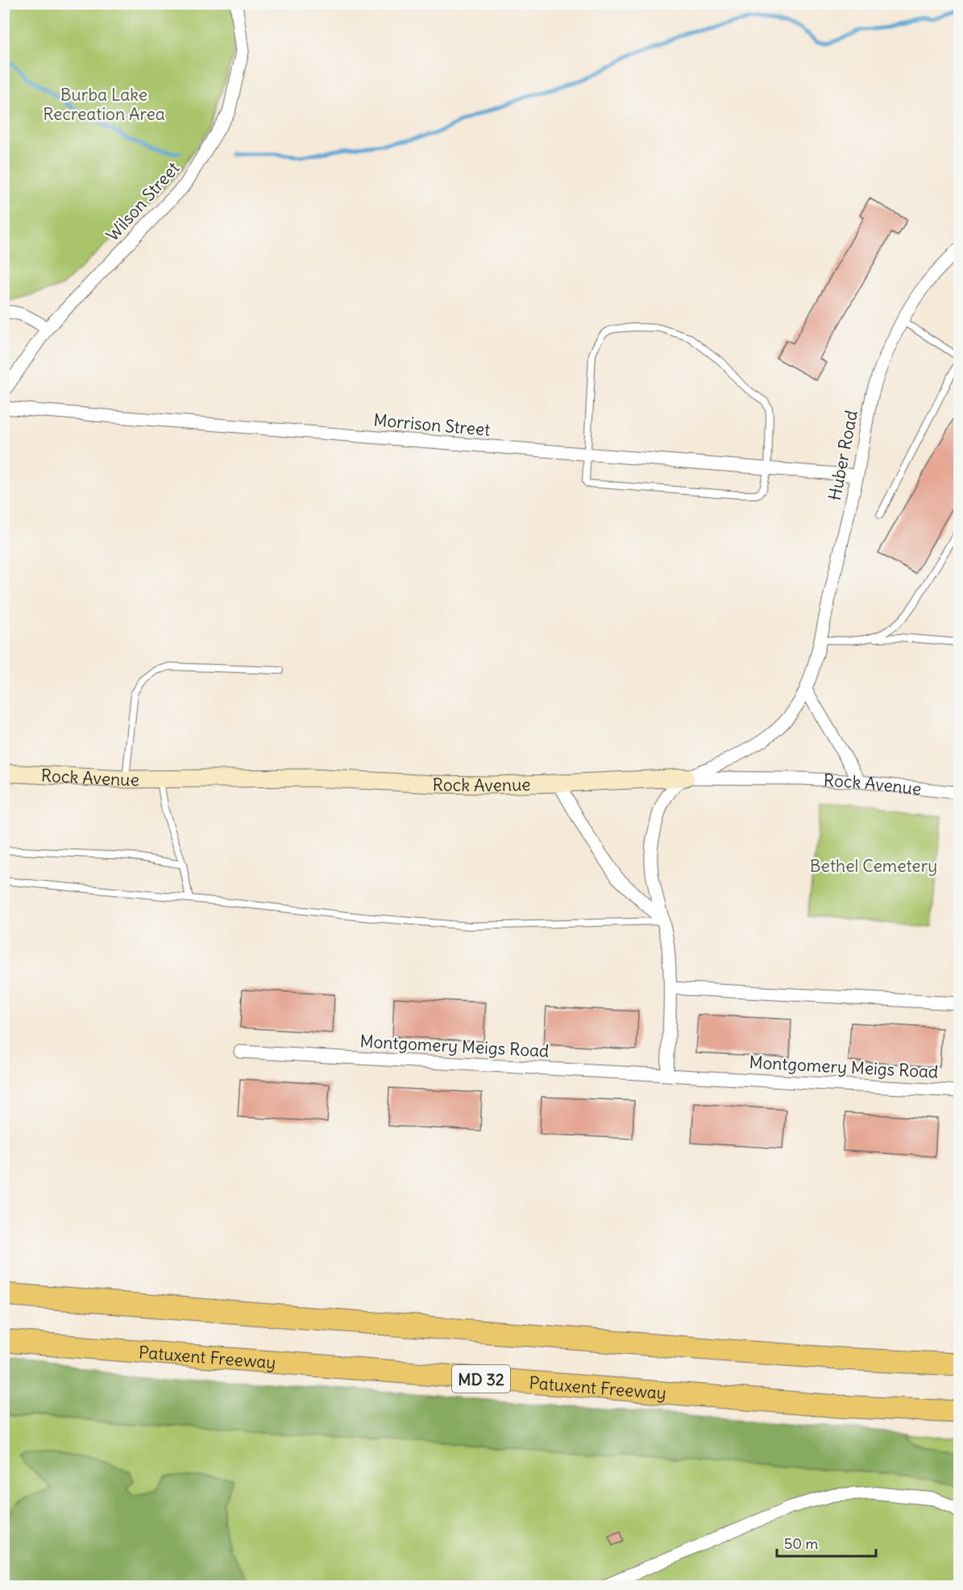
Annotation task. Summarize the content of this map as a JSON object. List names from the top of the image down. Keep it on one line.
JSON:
{"streets":{"highway":["Patuxent Freeway","MD 32"],"street":["Wilson Street","Morrison Street","Huber Road","Rock Avenue","Montgomery Meigs Road"]},"crossings":[["Morrison Street","Huber Road"],["Huber Road","Rock Avenue"]],"parks":["Burba Lake Recreation Area","Bethel Cemetery"],"scale_bar":"50 m"}
